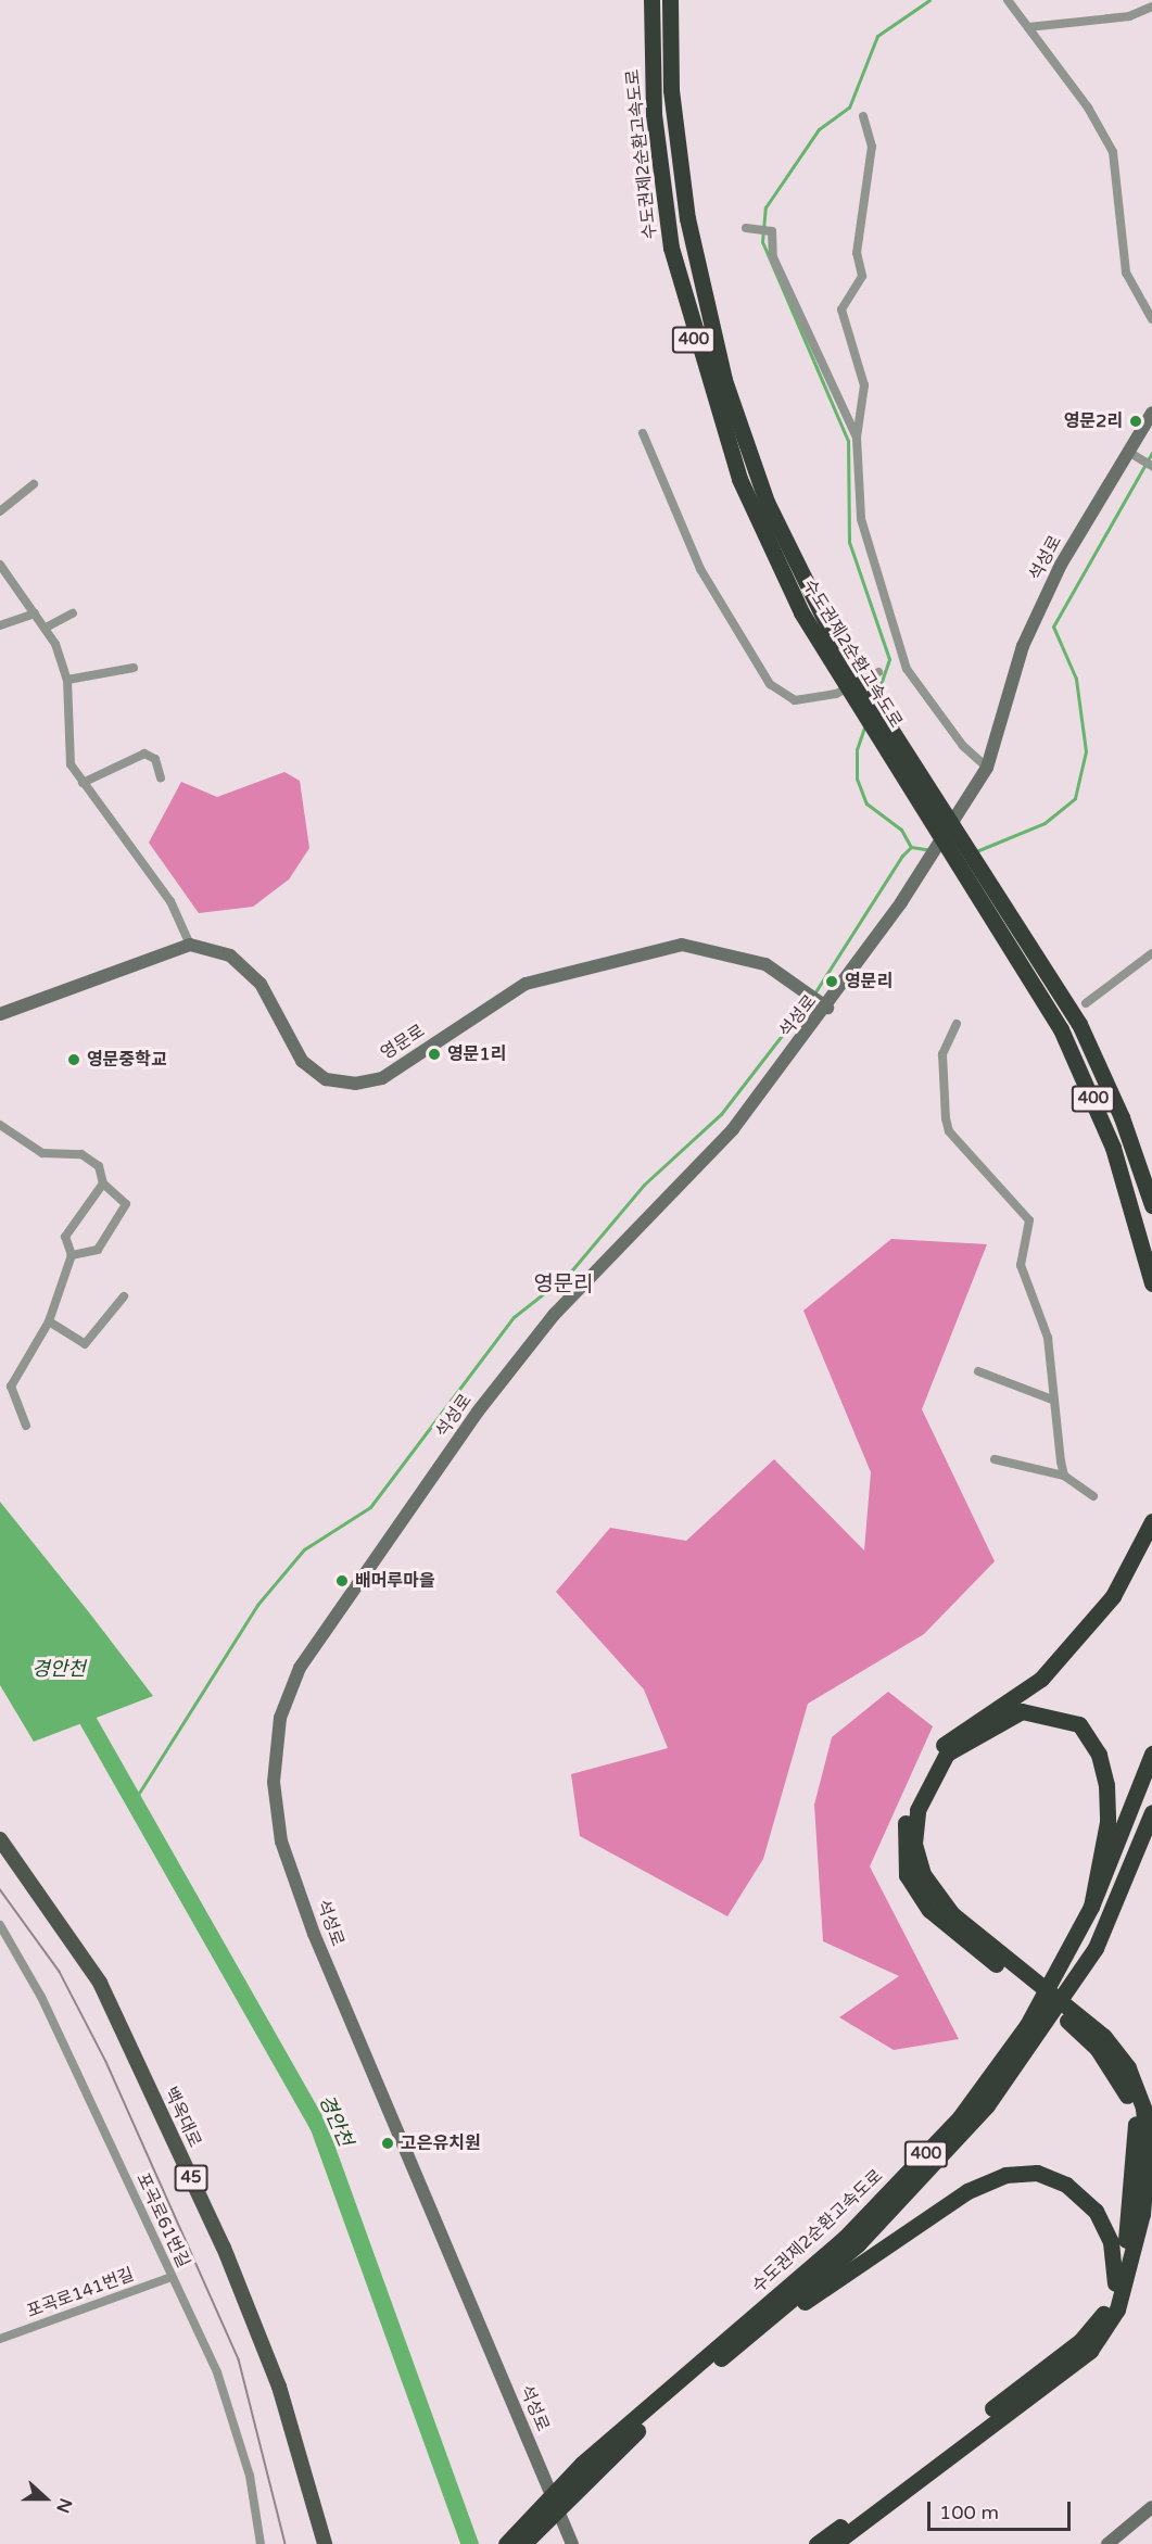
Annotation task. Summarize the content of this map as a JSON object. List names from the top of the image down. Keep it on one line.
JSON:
{"streets":{"highway":["수도권제2순환고속도로","400"],"main road":["백옥대로","45"],"street":["석성로","영문로","포곡로61번길","포곡로141번길"]},"crossings":[["석성로","영문로"],["포곡로61번길","포곡로141번길"]],"districts":["영문리"],"water":["경안천"],"places":["영문2리","영문리","영문1리","영문중학교","배머루마을","고은유치원"],"scale_bar":"100 m","north":"right"}
